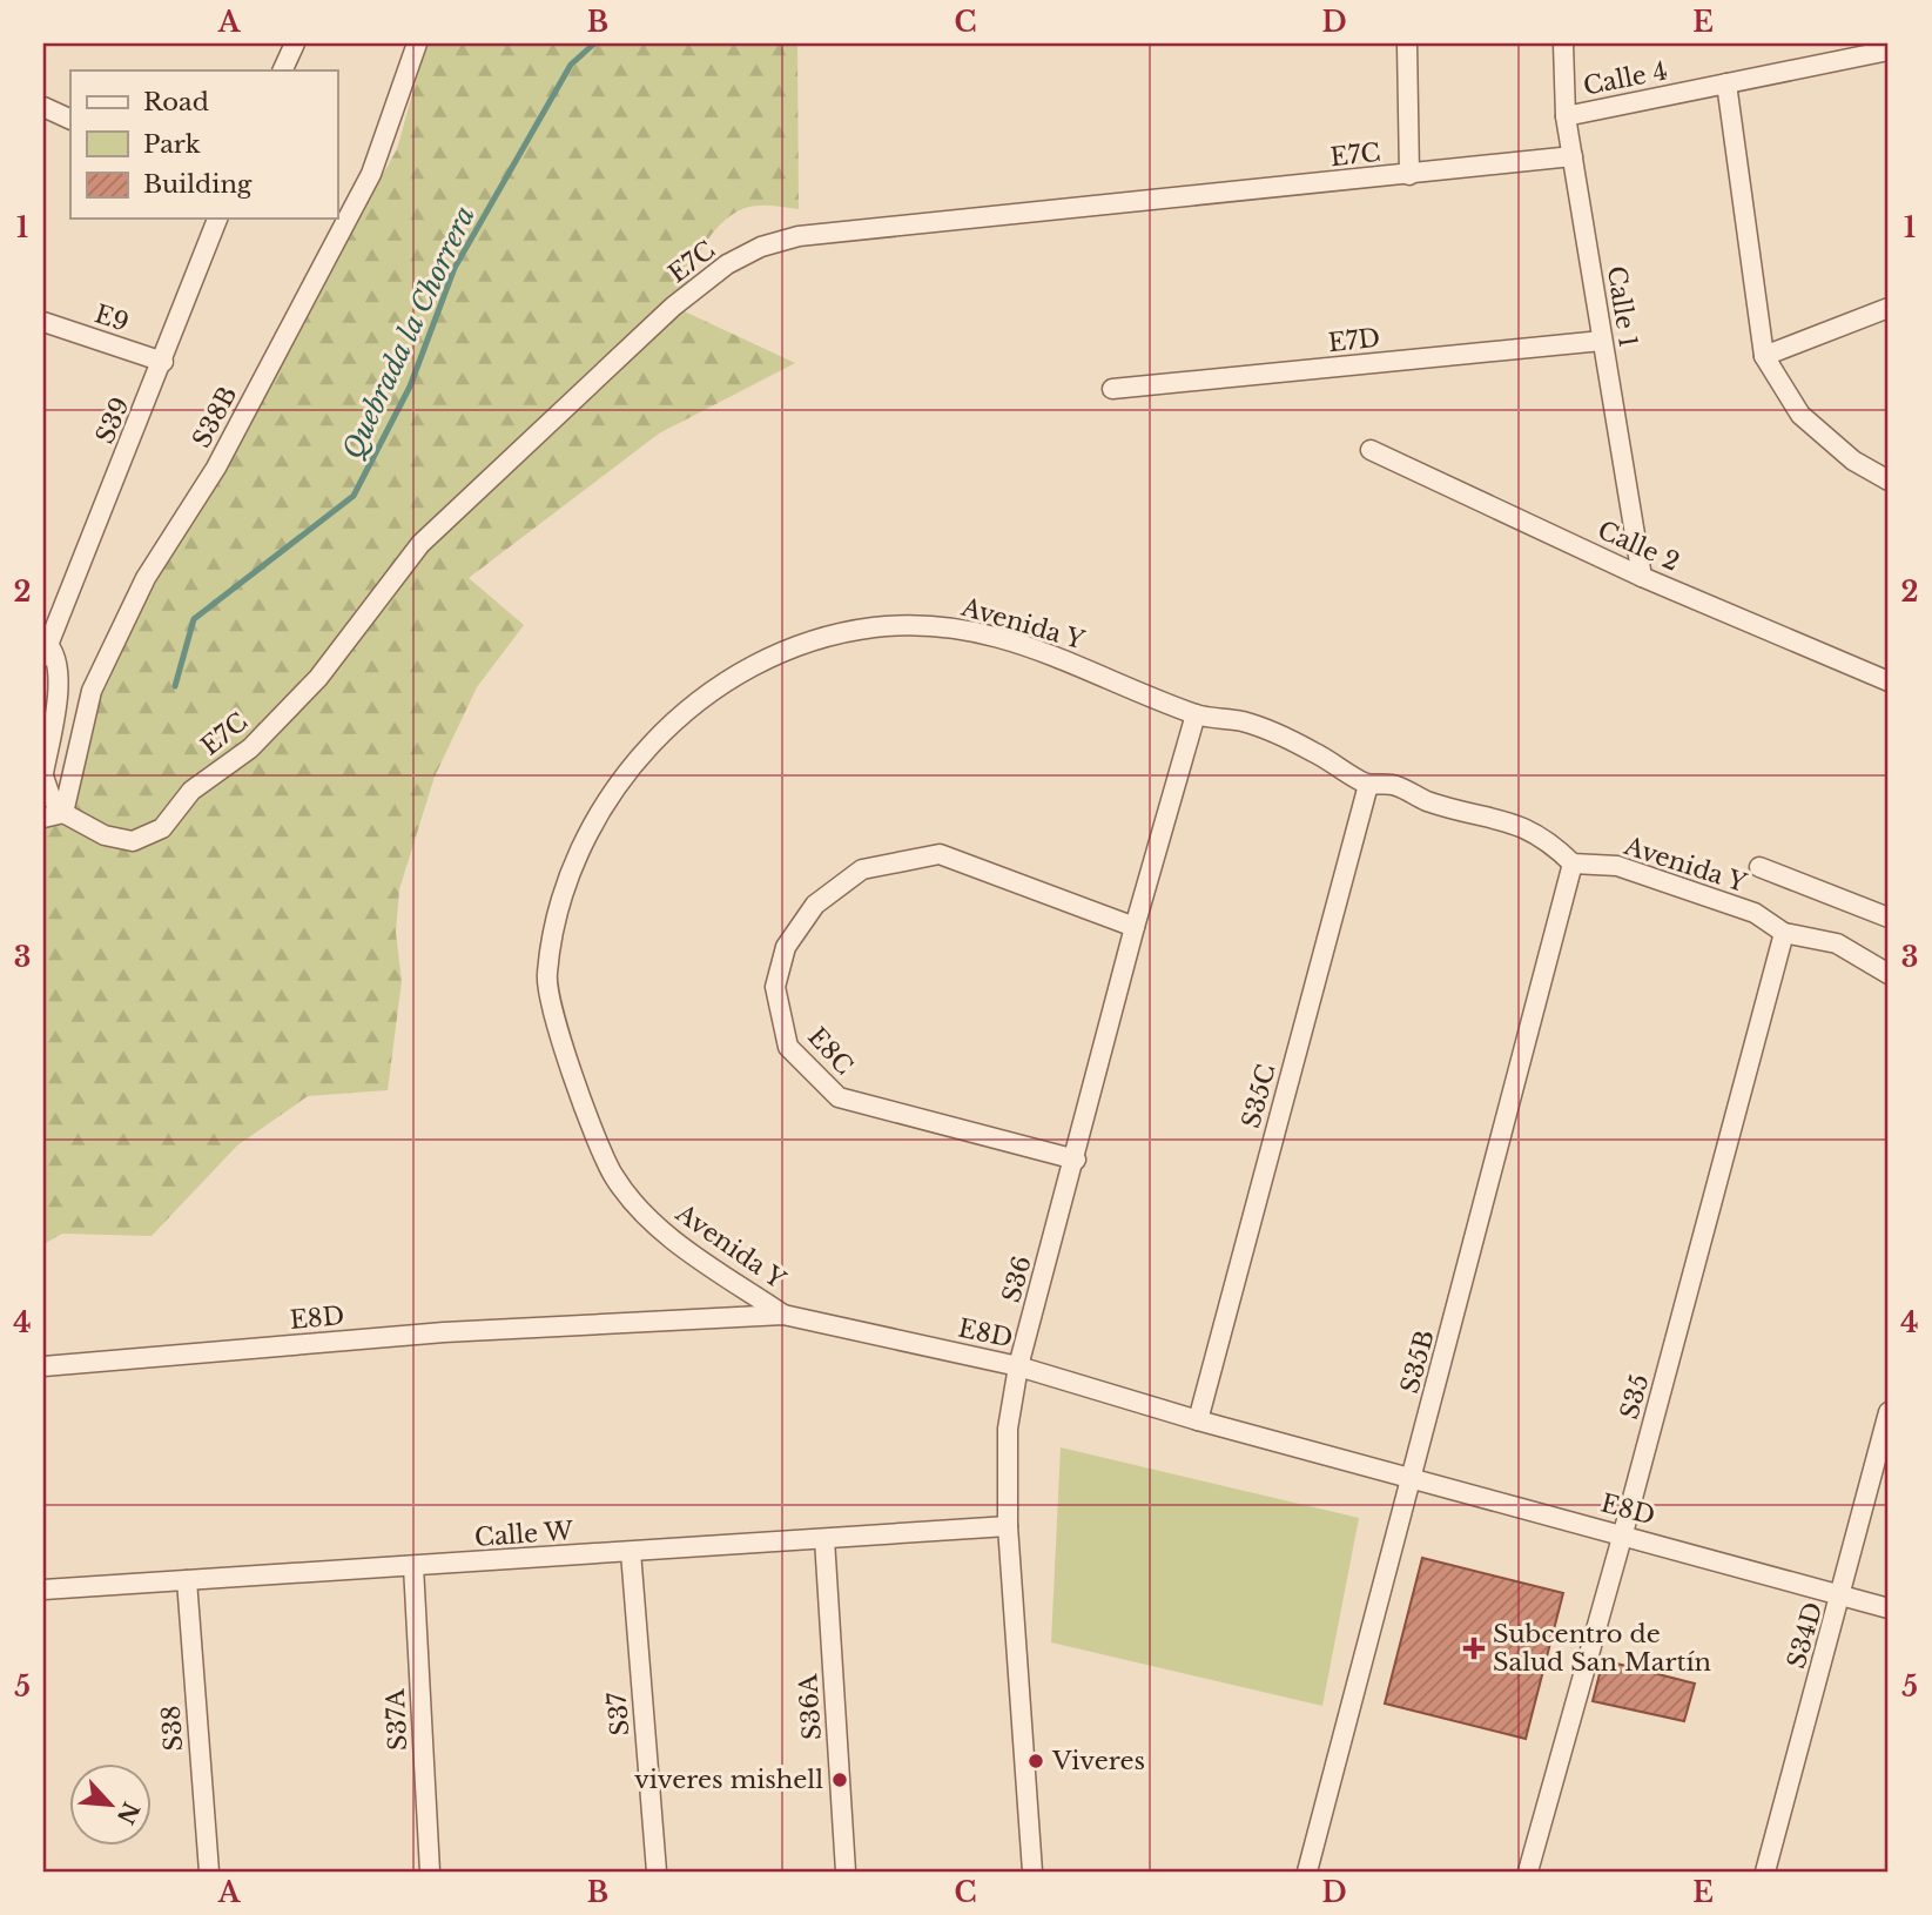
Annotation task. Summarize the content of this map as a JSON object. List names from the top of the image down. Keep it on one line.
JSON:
{"streets":{"street":["Calle 4","E7C","Calle 1","E9","E7D","S38B","S39","Calle 2","Avenida Y","E8C","S35C","S36","E8D","S35B","S35","Calle W","S34D","S36A","S37","S37A","S38"]},"crossings":[["Calle 4","Calle 1"],["E7C","Calle 1"],["E7C","S38B"],["Calle 1","E7D"],["Calle 1","Calle 2"],["E9","S39"],["Avenida Y","S35C"],["Avenida Y","S36"],["Avenida Y","E8D"],["Avenida Y","S35B"],["Avenida Y","S35"],["E8C","S36"],["S35C","E8D"],["S36","E8D"],["S36","Calle W"],["E8D","S35B"],["E8D","S35"],["E8D","S34D"],["Calle W","S36A"],["Calle W","S37"],["Calle W","S37A"],["Calle W","S38"]],"water":["Quebrada la Chorrera"],"places":{"health":["Subcentro de Salud San Martín"],"other":["Viveres","viveres mishell"]},"legend":["Road","Park","Building"],"north":"bottom right","grid":{"columns":["A","B","C","D","E"],"rows":["1","2","3","4","5"]}}
